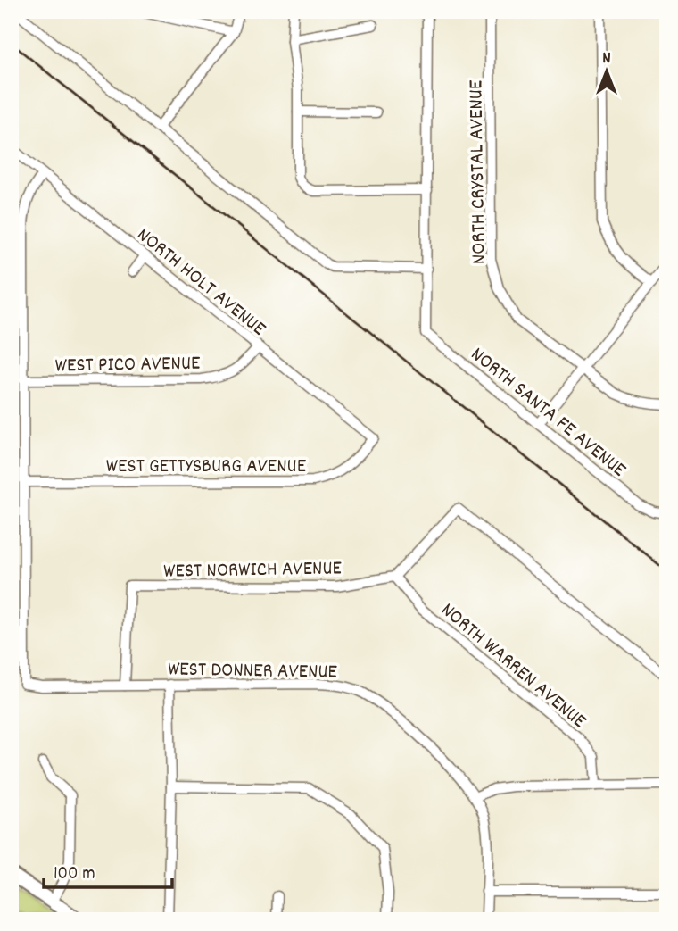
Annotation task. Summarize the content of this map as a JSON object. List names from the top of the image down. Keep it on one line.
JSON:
{"streets":{"street":["NORTH CRYSTAL AVENUE","NORTH HOLT AVENUE","WEST PICO AVENUE","NORTH SANTA FE AVENUE","WEST GETTYSBURG AVENUE","WEST NORWICH AVENUE","NORTH WARREN AVENUE","WEST DONNER AVENUE"]},"crossings":[["NORTH HOLT AVENUE","WEST PICO AVENUE"],["NORTH HOLT AVENUE","WEST GETTYSBURG AVENUE"],["WEST GETTYSBURG AVENUE","WEST DONNER AVENUE"],["WEST NORWICH AVENUE","NORTH WARREN AVENUE"],["WEST NORWICH AVENUE","WEST DONNER AVENUE"]],"scale_bar":"100 m","north":"top"}
